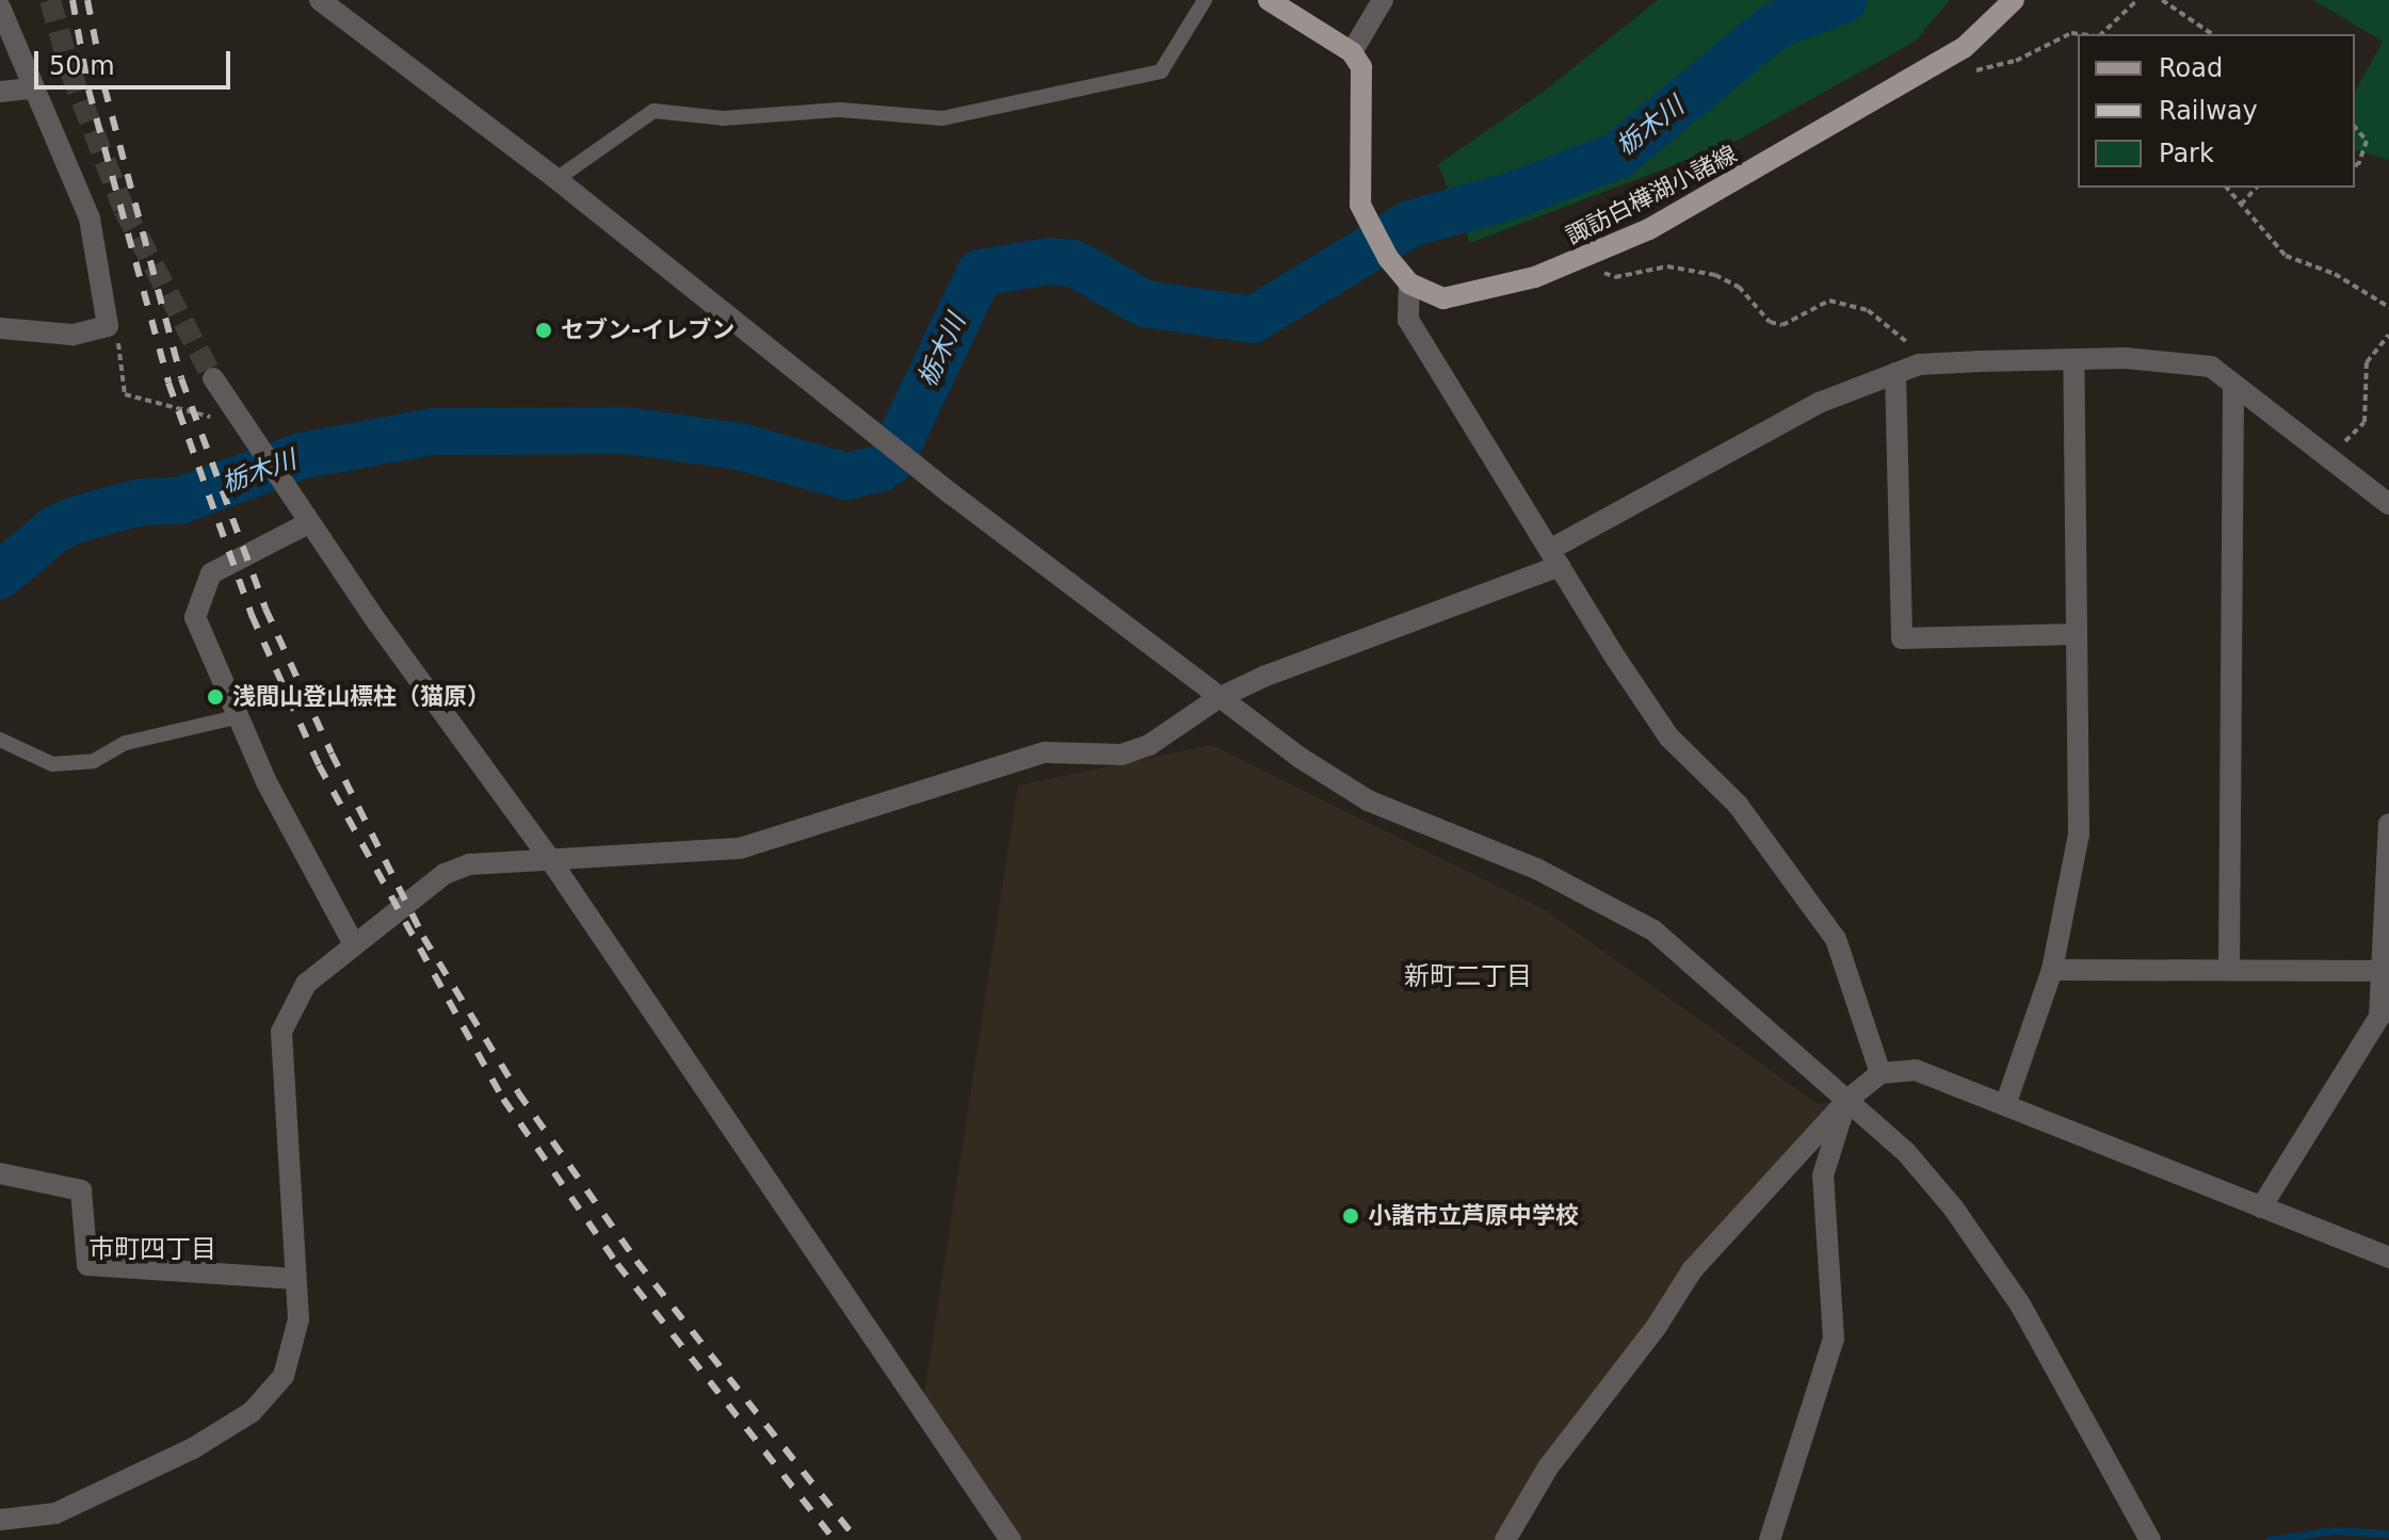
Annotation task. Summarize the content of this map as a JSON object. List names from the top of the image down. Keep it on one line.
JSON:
{"streets":{"main road":["諏訪白樺湖小諸線"]},"districts":["新町二丁目","市町四丁目"],"water":["栃木川"],"places":["セブン-イレブン","浅間山登山標柱（猫原）","小諸市立芦原中学校"],"legend":["Road","Railway","Park"],"scale_bar":"50 m"}
